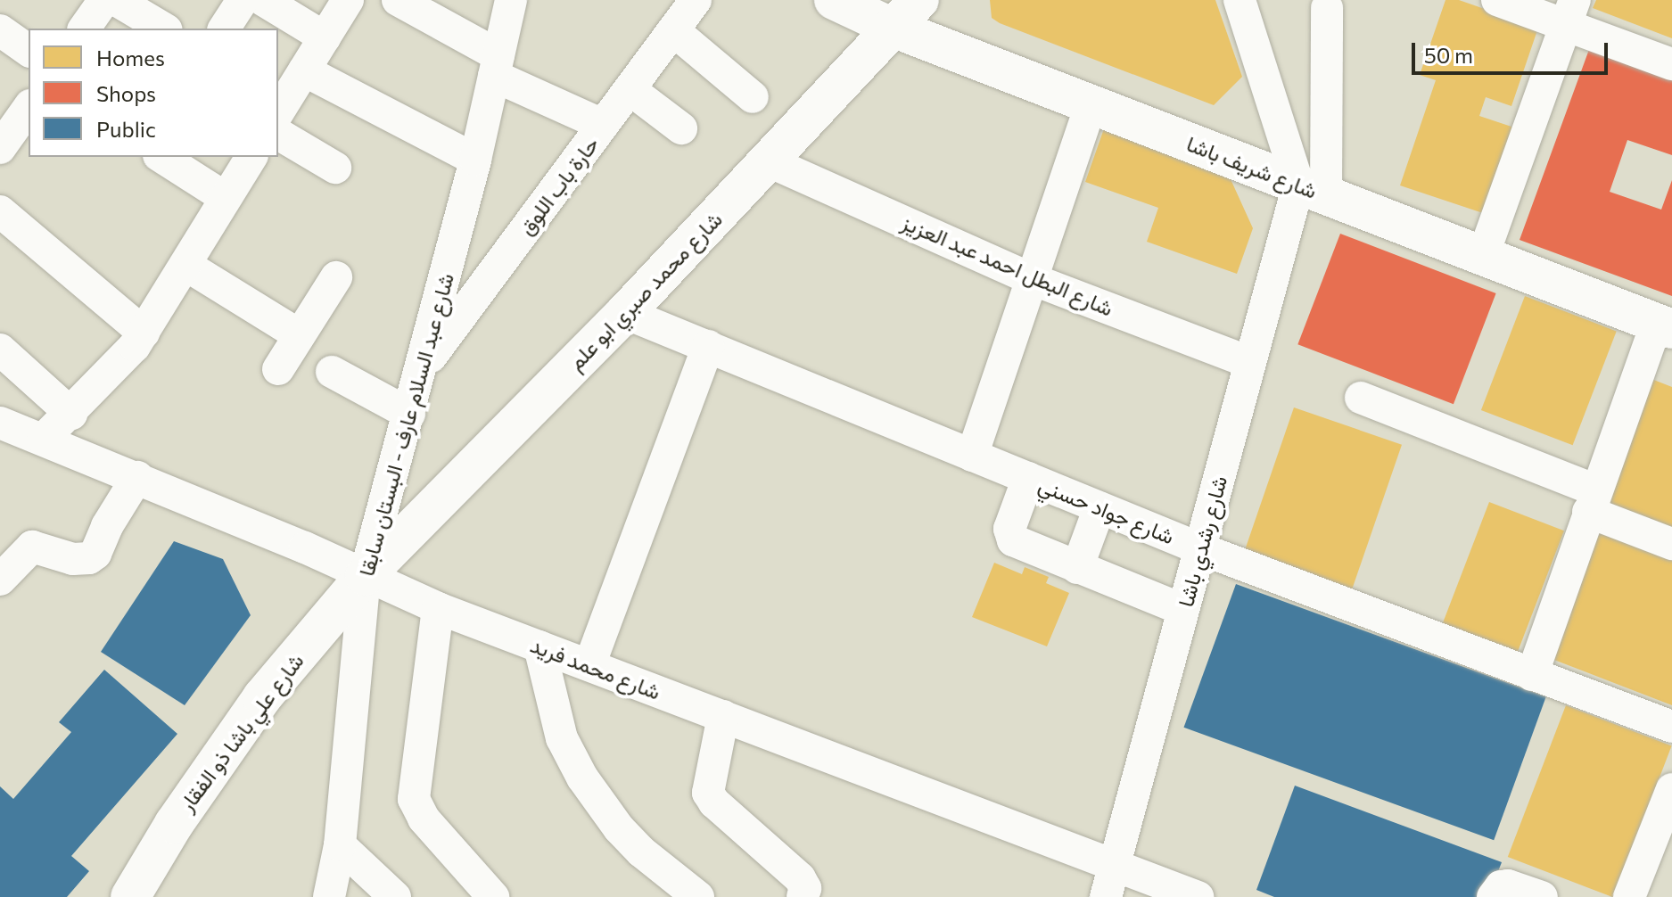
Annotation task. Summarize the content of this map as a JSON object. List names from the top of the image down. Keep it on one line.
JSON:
{"streets":{"main road":["شارع شريف باشا","شارع محمد صبري ابو علم","شارع علي باشا ذو الفقار"],"street":["حارة باب اللوق","شارع البطل احمد عبد العزيز","شارع عبد السلام عارف - البستان سابقا","شارع جواد حسني","شارع رشدي باشا","شارع محمد فريد"]},"crossings":[["شارع شريف باشا","شارع محمد صبري ابو علم"],["شارع شريف باشا","شارع رشدي باشا"],["حارة باب اللوق","شارع عبد السلام عارف - البستان سابقا"],["شارع البطل احمد عبد العزيز","شارع محمد صبري ابو علم"],["شارع البطل احمد عبد العزيز","شارع رشدي باشا"],["شارع محمد صبري ابو علم","شارع عبد السلام عارف - البستان سابقا"],["شارع محمد صبري ابو علم","شارع جواد حسني"],["شارع محمد صبري ابو علم","شارع محمد فريد"],["شارع محمد صبري ابو علم","شارع علي باشا ذو الفقار"],["شارع عبد السلام عارف - البستان سابقا","شارع محمد فريد"],["شارع عبد السلام عارف - البستان سابقا","شارع علي باشا ذو الفقار"],["شارع جواد حسني","شارع رشدي باشا"],["شارع رشدي باشا","شارع محمد فريد"],["شارع محمد فريد","شارع علي باشا ذو الفقار"]],"legend":["Homes","Shops","Public"],"scale_bar":"50 m"}
